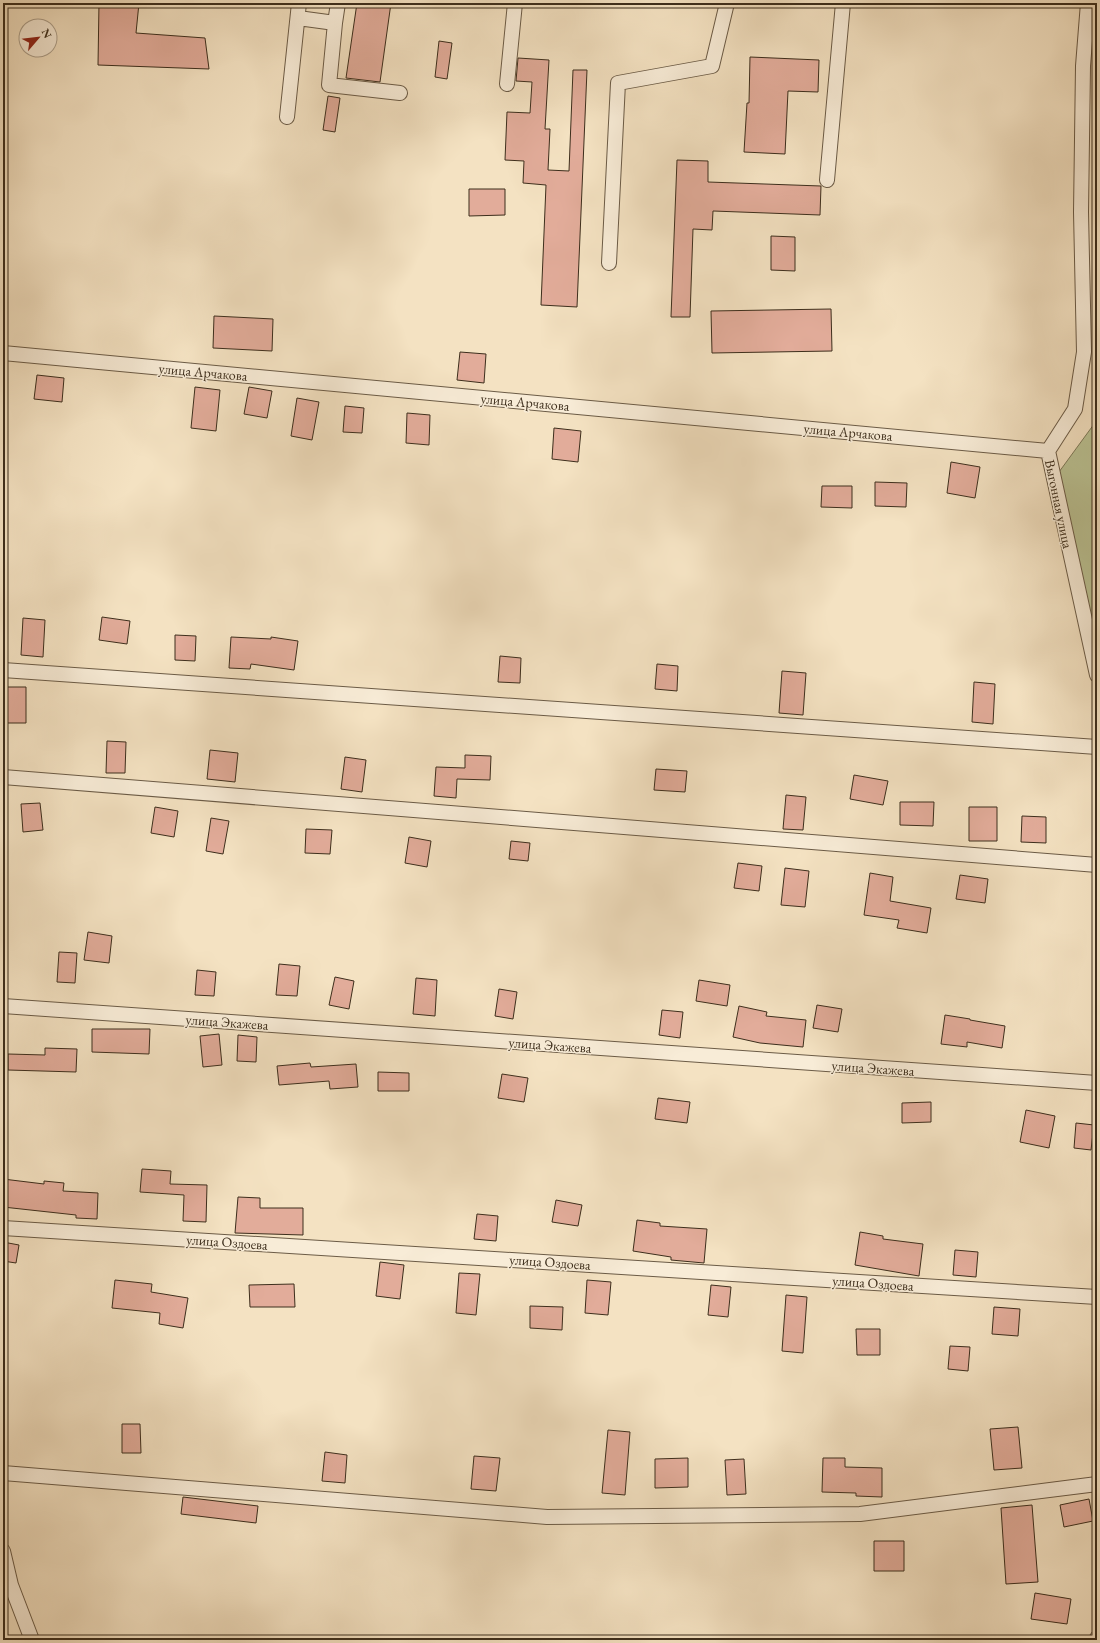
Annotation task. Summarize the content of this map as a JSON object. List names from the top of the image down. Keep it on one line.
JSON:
{"streets":{"street":["улица Арчакова","Выгонная улица","улица Экажева","улица Оздоева"]},"crossings":[["улица Арчакова","Выгонная улица"]],"north":"top right"}
